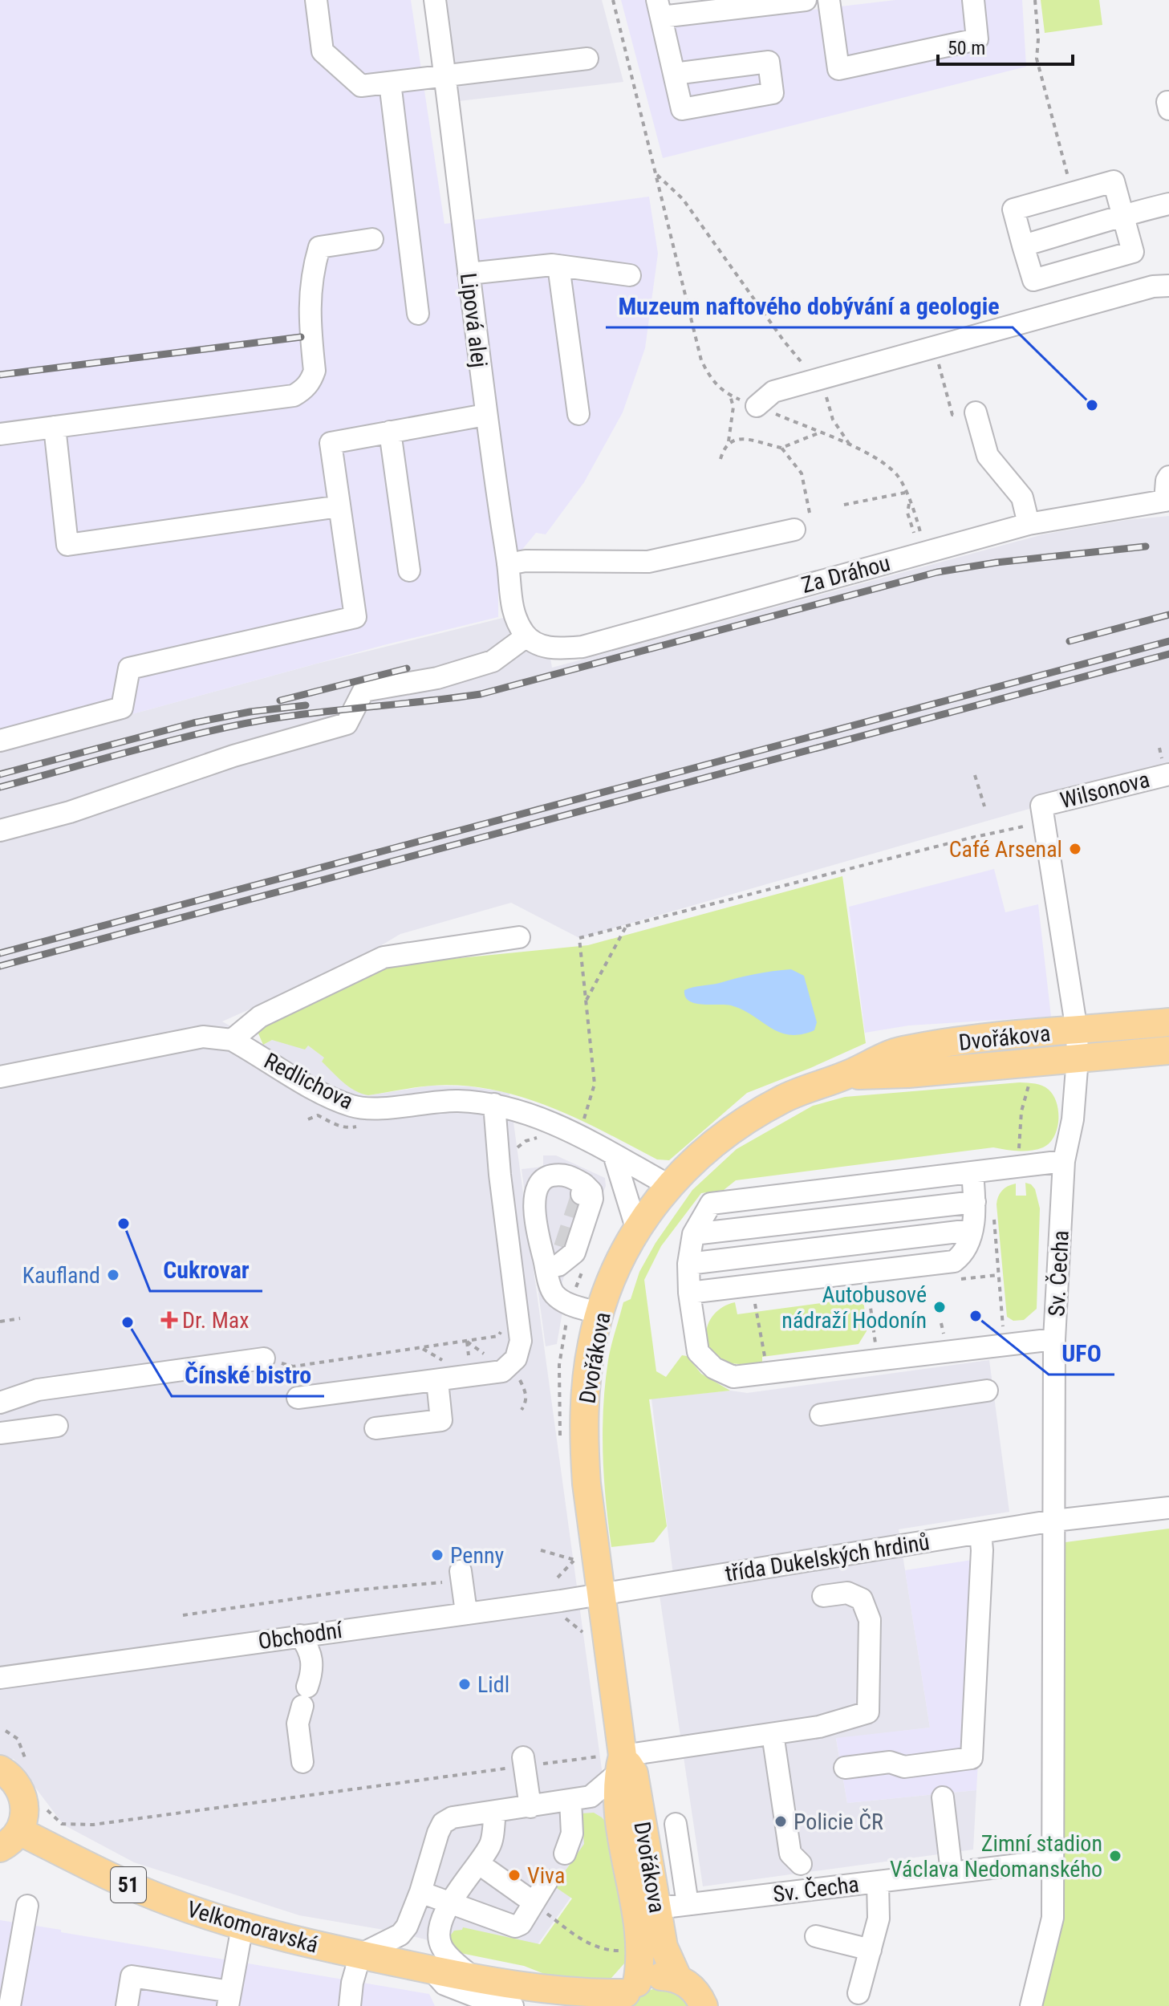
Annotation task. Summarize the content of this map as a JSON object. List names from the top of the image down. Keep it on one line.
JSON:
{"streets":{"main road":["Dvořákova","51","Velkomoravská"],"street":["Lipová alej","Za Dráhou","Wilsonova","Redlichova","Sv. Čecha","třída Dukelských hrdinů","Obchodní"]},"crossings":[["Lipová alej","Za Dráhou"],["Wilsonova","Sv. Čecha"],["Dvořákova","Redlichova"],["Dvořákova","Sv. Čecha"],["Dvořákova","třída Dukelských hrdinů"],["Dvořákova","Obchodní"],["Dvořákova","Velkomoravská"],["Sv. Čecha","třída Dukelských hrdinů"],["třída Dukelských hrdinů","Obchodní"]],"places":{"other":["Muzeum naftového dobývání a geologie","Café Arsenal","Cukrovar","Kaufland","Autobusové nádraží Hodonín","UFO","Čínské bistro","Penny","Lidl","Policie ČR","Zimní stadion Václava Nedomanského","Viva"],"health":["Dr. Max"]},"scale_bar":"50 m"}
